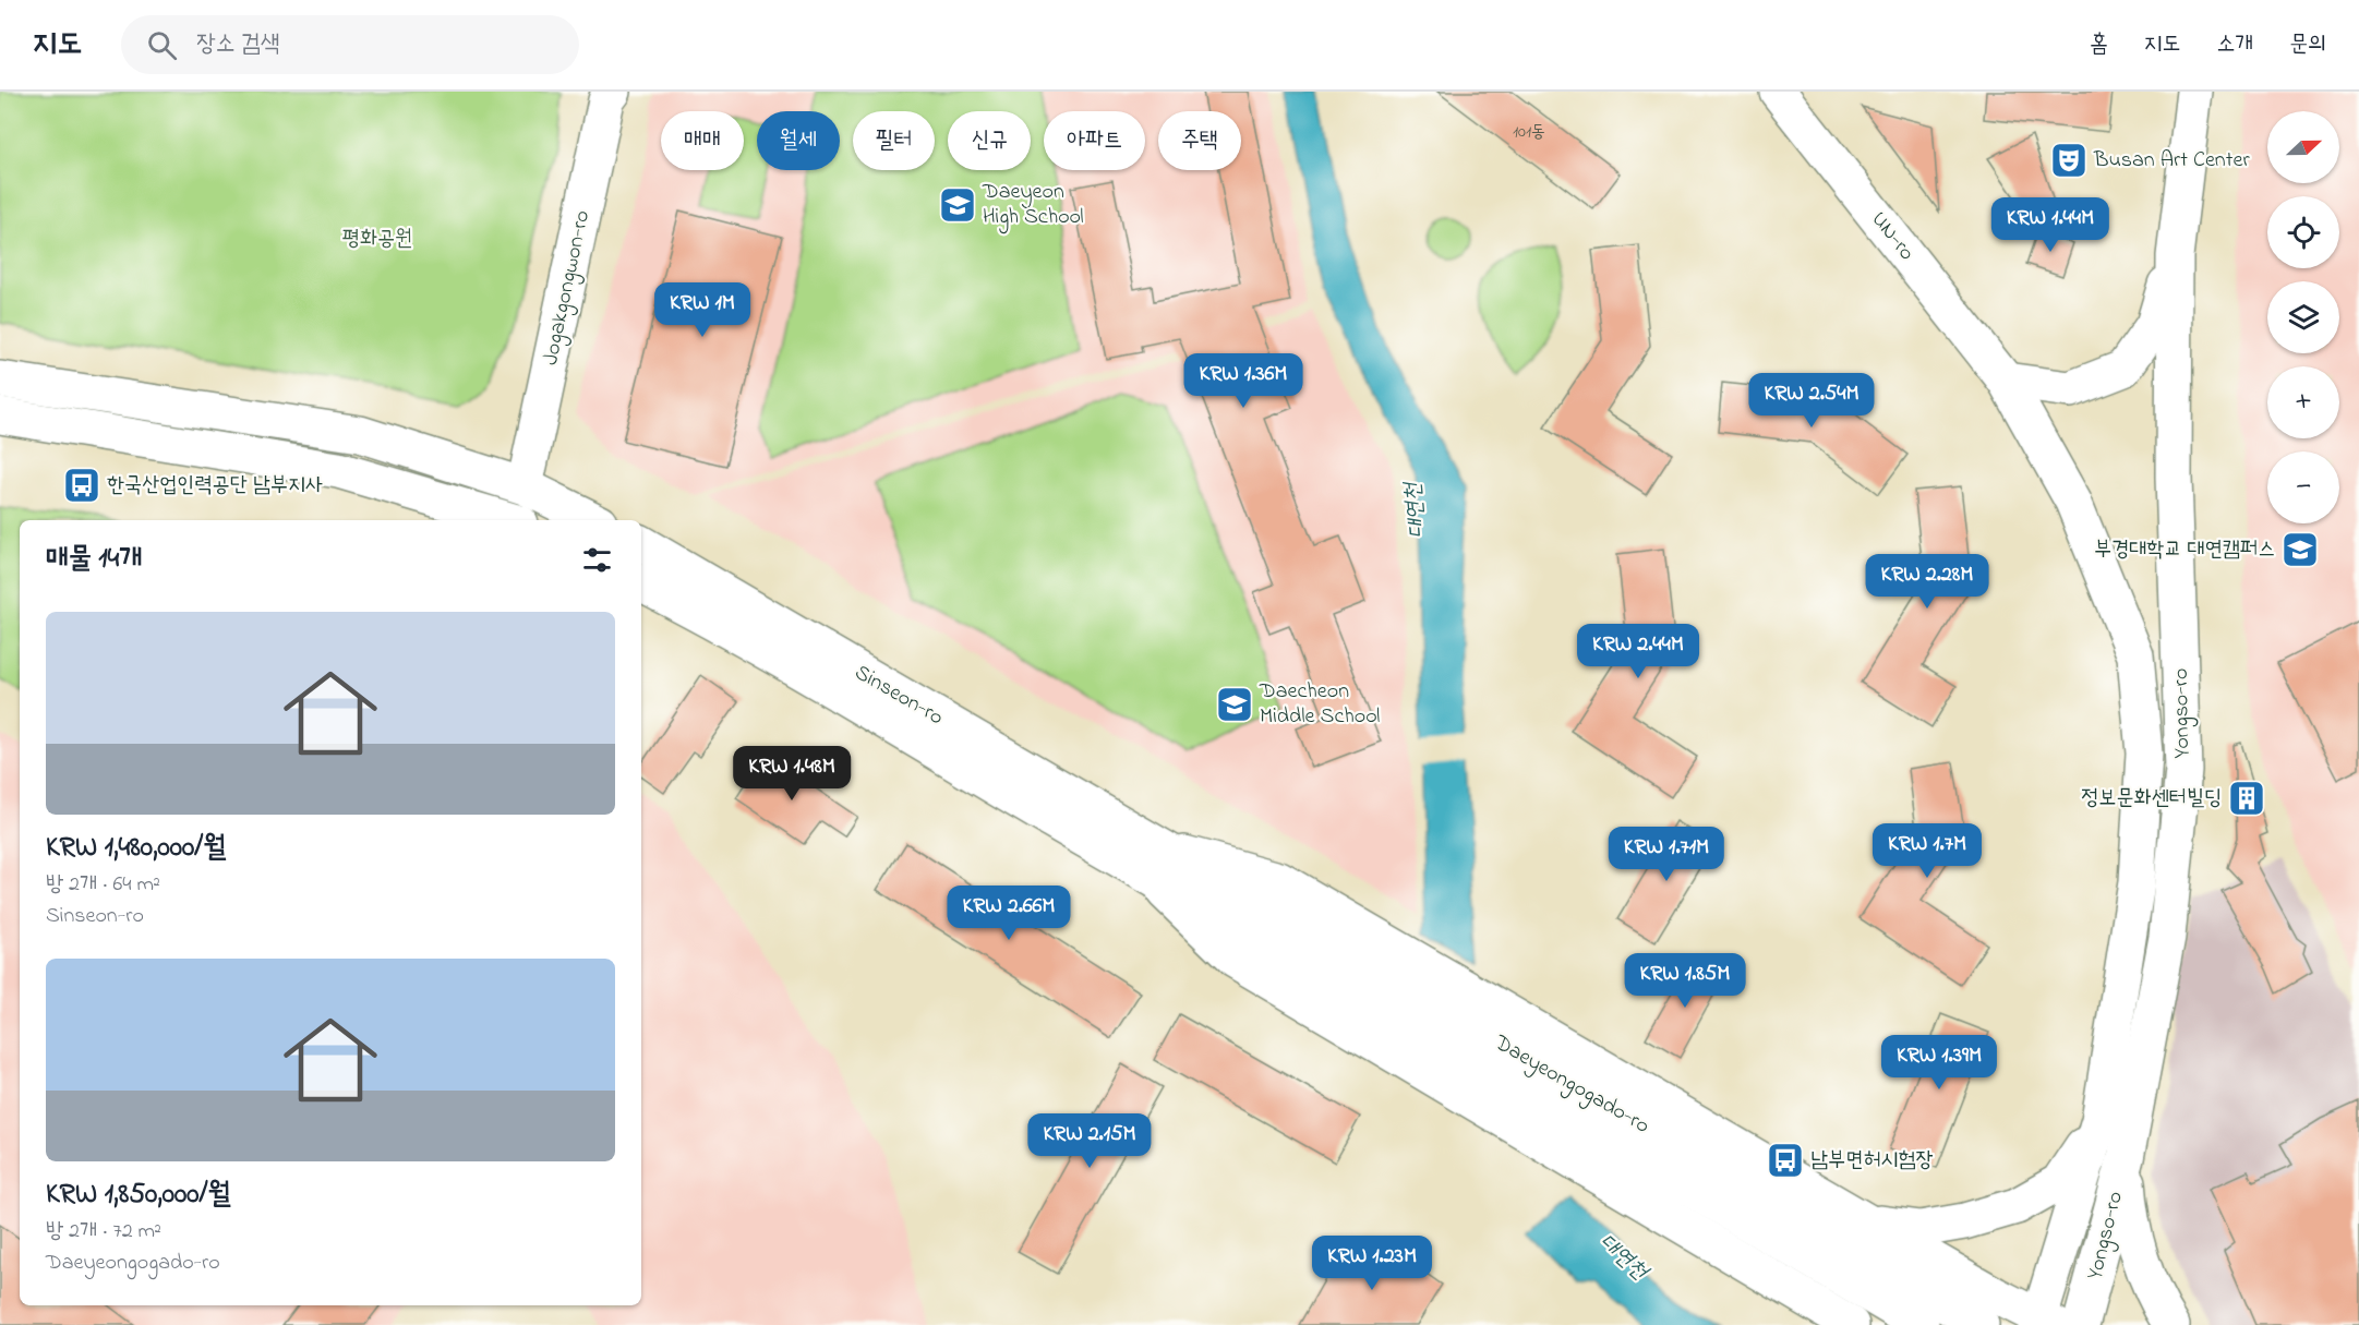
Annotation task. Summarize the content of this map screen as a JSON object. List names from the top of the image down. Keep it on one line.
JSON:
{"streets":{"main road":["UN-ro","Jogakgongwon-ro","Sinseon-ro","Yongso-ro","Daeyeongogado-ro"]},"crossings":[["UN-ro","Yongso-ro"],["Sinseon-ro","Daeyeongogado-ro"]],"water":["대연천"],"parks":["평화공원"],"places":{"theatre":["Busan Art Center"],"school or university":["Daeyeon High School","부경대학교 대연캠퍼스","Daecheon Middle School"],"bus stop":["한국산업인력공단 남부지사","남부면허시험장"],"building":["정보문화센터빌딩"]},"house_numbers":["101동"],"north":"right","page":{"header":"지도","search":"장소 검색","nav":["홈","지도","소개","문의"],"map_buttons":["+","−"],"chip":["매매","월세","필터","신규","아파트","주택"],"price":["KRW 1.44M","KRW 1M","KRW 1.36M","KRW 2.54M","KRW 2.28M","KRW 2.44M","KRW 1.48M","KRW 1.7M","KRW 1.71M","KRW 2.66M","KRW 1.85M","KRW 1.39M","KRW 2.15M","KRW 1.23M"],"heading":"매물 14개","list":[{"name":"KRW 1,480,000/월","note":"방 2개 · 64 m² · Sinseon-ro"},{"name":"KRW 1,850,000/월","note":"방 2개 · 72 m² · Daeyeongogado-ro"}]}}
